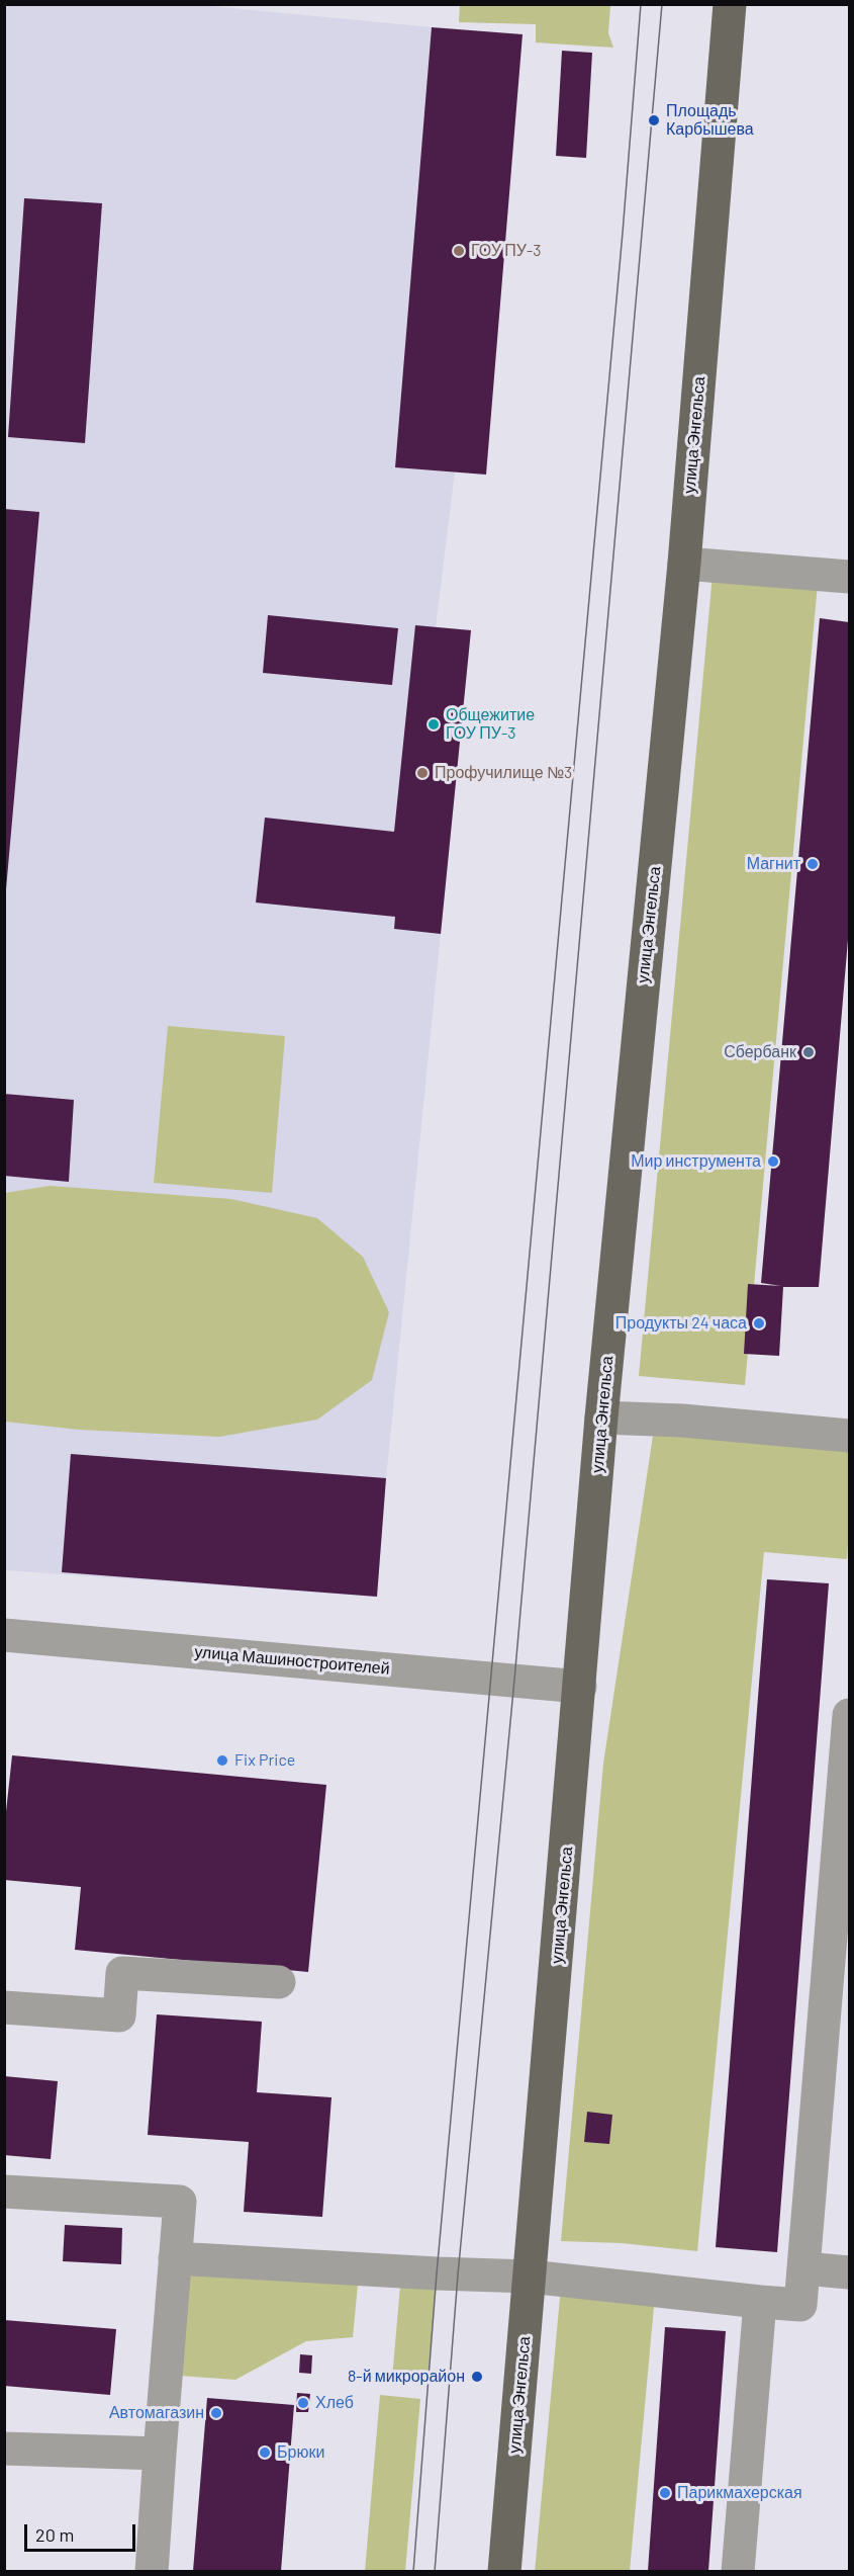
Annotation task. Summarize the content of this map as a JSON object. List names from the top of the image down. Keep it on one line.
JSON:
{"streets":{"main road":["улица Энгельса"],"street":["улица Машиностроителей"]},"crossings":[["улица Энгельса","улица Машиностроителей"]],"places":["Площадь Карбышева","ГОУ ПУ-3","Общежитие ГОУ ПУ-3","Профучилище №3","Магнит","Сбербанк","Мир инструмента","Продукты 24 часа","Fix Price","8-й микрорайон","Хлеб","Автомагазин","Брюки","Парикмахерская"],"scale_bar":"20 m"}
